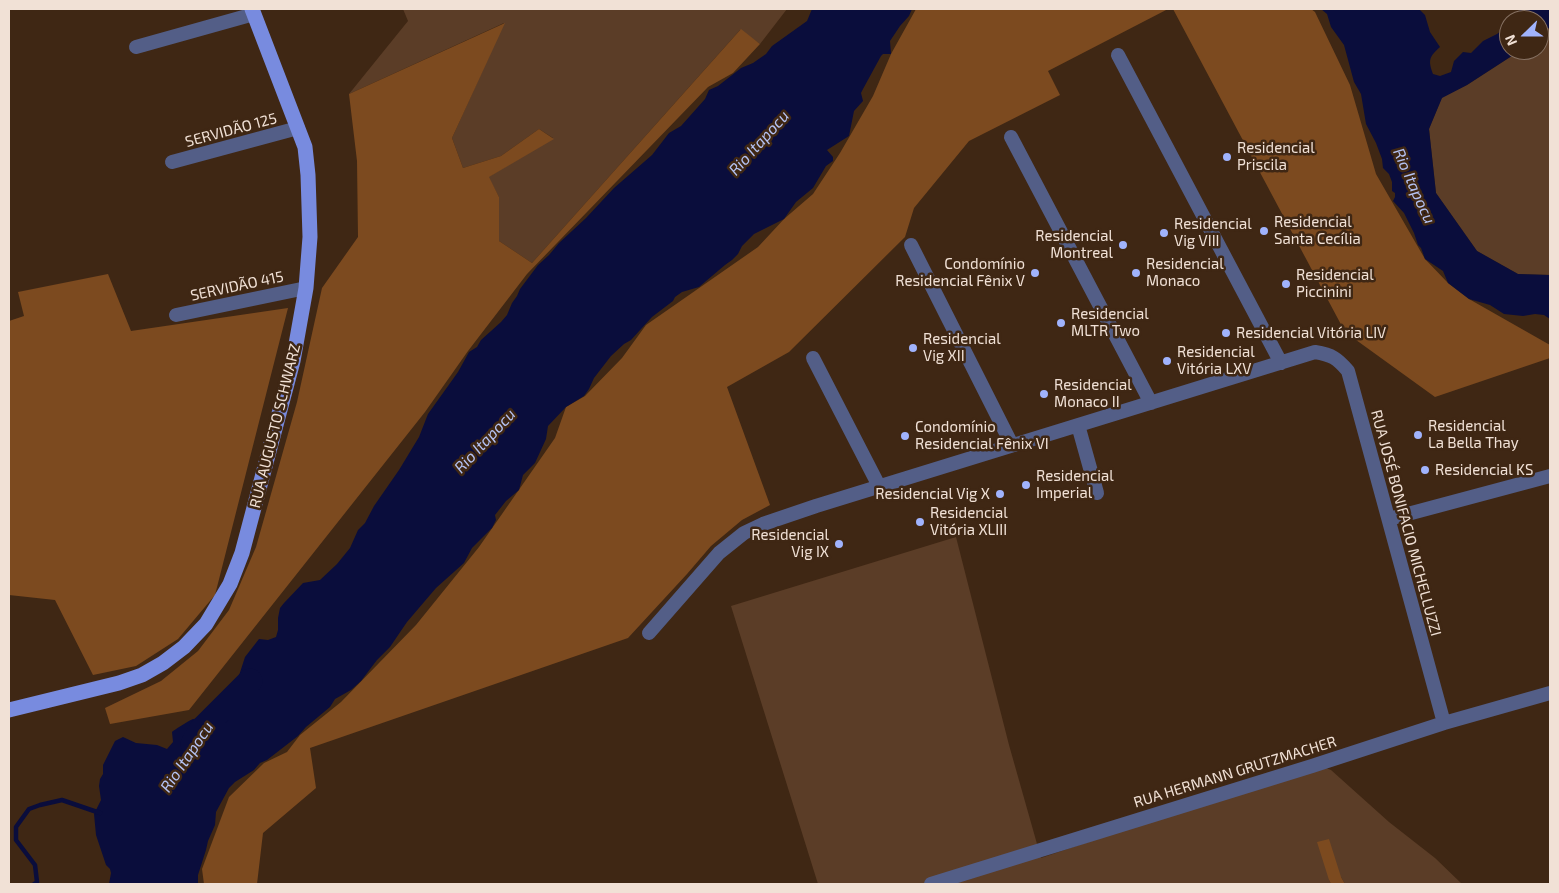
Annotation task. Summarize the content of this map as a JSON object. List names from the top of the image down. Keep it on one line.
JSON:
{"streets":{"main road":["RUA AUGUSTO SCHWARZ"],"street":["SERVIDÃO 125","SERVIDÃO 415","RUA JOSÉ BONIFACIO MICHELLUZZI","RUA HERMANN GRUTZMACHER"]},"crossings":[["SERVIDÃO 125","RUA AUGUSTO SCHWARZ"],["SERVIDÃO 415","RUA AUGUSTO SCHWARZ"],["RUA JOSÉ BONIFACIO MICHELLUZZI","RUA HERMANN GRUTZMACHER"]],"water":["Rio Itapocu"],"places":["Residencial Priscila","Residencial Santa Cecília","Residencial Vig VIII","Residencial Montreal","Condomínio Residencial Fênix V","Residencial Monaco","Residencial Piccinini","Residencial MLTR Two","Residencial Vitória LIV","Residencial Vig XII","Residencial Vitória LXV","Residencial Monaco II","Residencial La Bella Thay","Condomínio Residencial Fênix VI","Residencial KS","Residencial Imperial","Residencial Vig X","Residencial Vitória XLIII","Residencial Vig IX"],"north":"left"}
